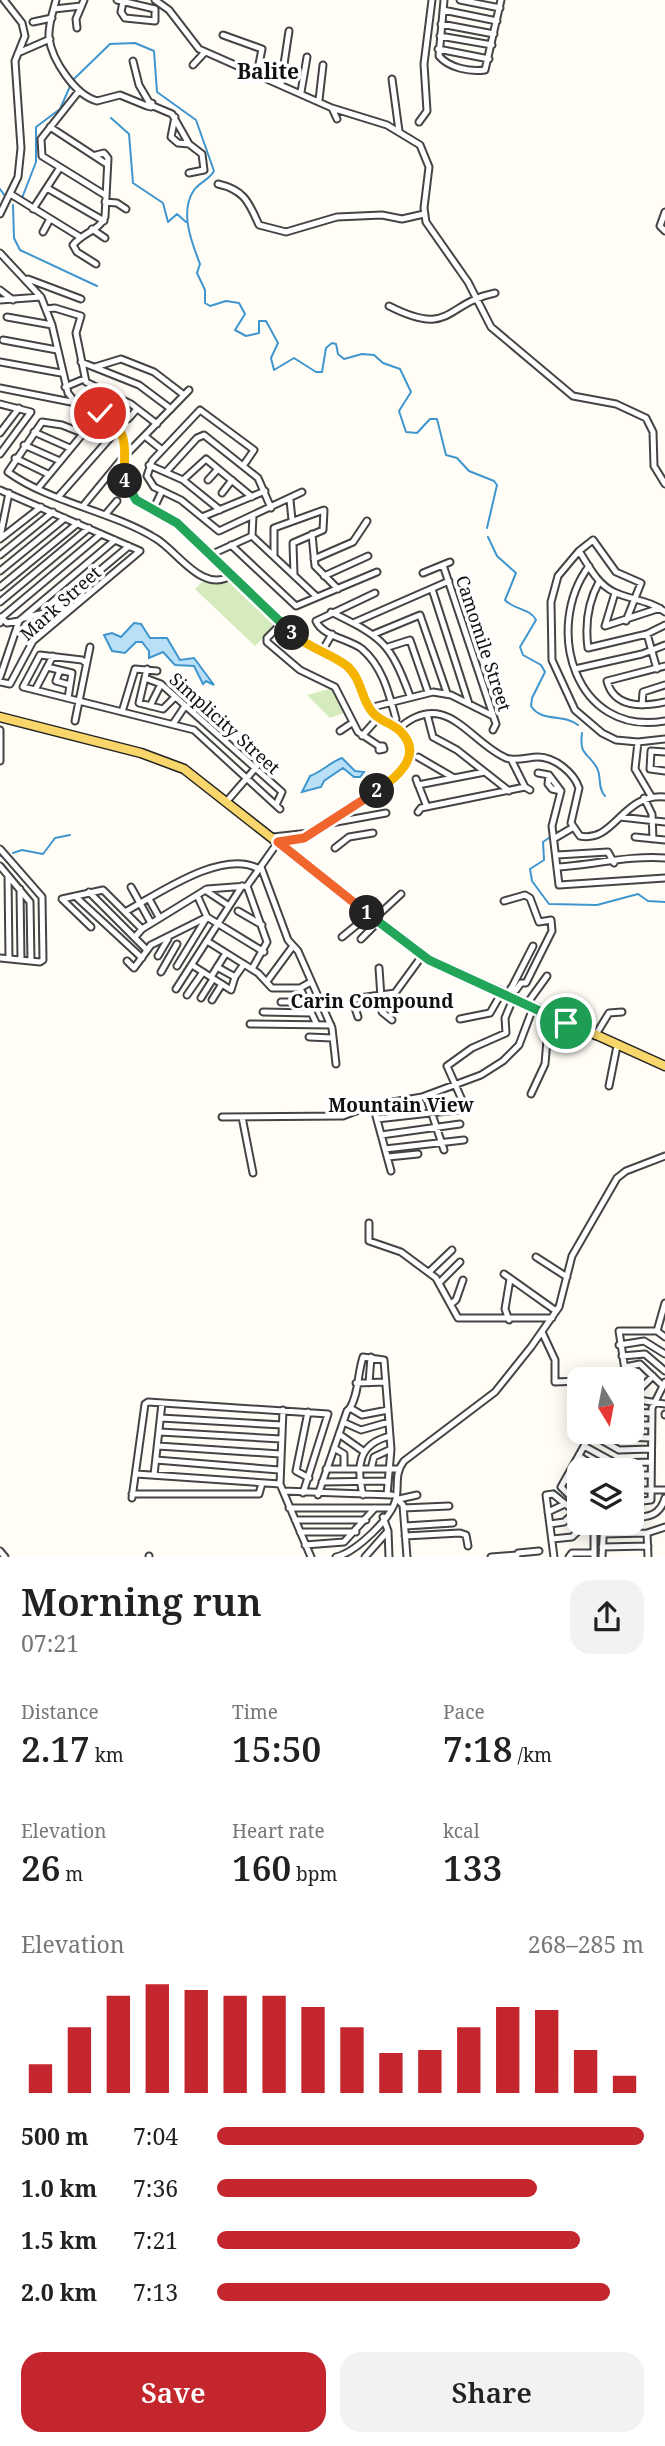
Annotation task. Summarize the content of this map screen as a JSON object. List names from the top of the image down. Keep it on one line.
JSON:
{"streets":{"street":["Mark Street","Camomile Street","Simplicity Street"]},"districts":["Balite","Carin Compound","Mountain View"],"north":"bottom","page":{"pins":["4","3","2","1"],"heading":["Morning run","07:21"],"stats":[["Distance","2.17 km"],["Time","15:50"],["Pace","7:18 /km"],["Elevation","26 m"],["Heart rate","160 bpm"],["kcal","133"]],"chart":["Elevation","268–285 m"],"list":[{"name":"500 m","note":"7:04"},{"name":"1.0 km","note":"7:36"},{"name":"1.5 km","note":"7:21"},{"name":"2.0 km","note":"7:13"}],"buttons":["Save","Share"]}}
